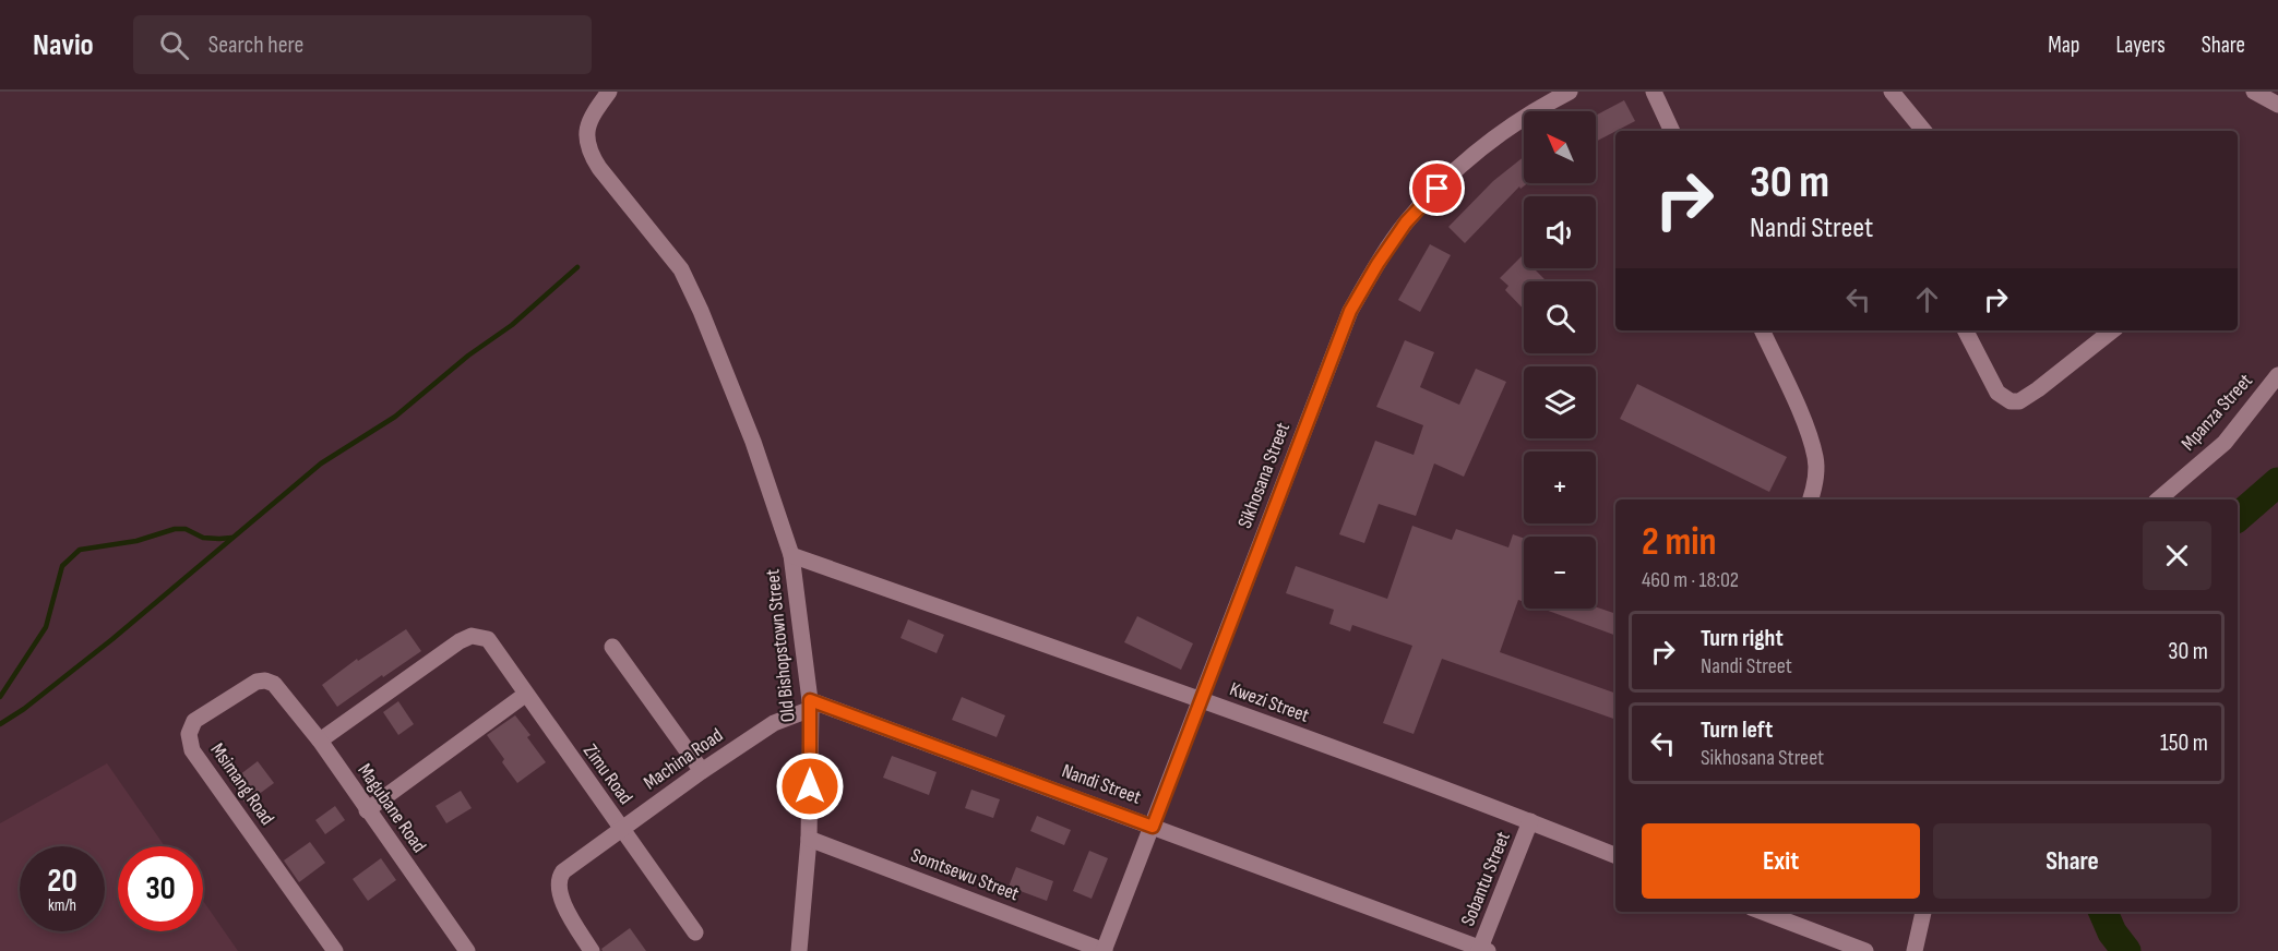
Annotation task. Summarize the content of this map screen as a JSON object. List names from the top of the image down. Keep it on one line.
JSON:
{"streets":{"street":["Mpanza Street","Sikhosana Street","Old Bishopstown Street","Kwezi Street","Machina Road","Zimu Road","Msimang Road","Nandi Street","Magubane Road","Somtsewu Street","Sobantu Street"]},"crossings":[["Sikhosana Street","Kwezi Street"],["Sikhosana Street","Nandi Street"],["Sikhosana Street","Somtsewu Street"],["Old Bishopstown Street","Kwezi Street"],["Old Bishopstown Street","Machina Road"],["Old Bishopstown Street","Nandi Street"],["Old Bishopstown Street","Somtsewu Street"],["Kwezi Street","Sobantu Street"],["Machina Road","Zimu Road"],["Machina Road","Nandi Street"],["Zimu Road","Magubane Road"],["Msimang Road","Magubane Road"],["Nandi Street","Sobantu Street"]],"north":"top left","page":{"header":"Navio","search":"Search here","nav":["Map","Layers","Share"],"map_buttons":["+","−"],"turn":["30 m","Nandi Street"],"heading":["2 min","460 m · 18:02"],"list":[{"name":"Turn right","note":"Nandi Street","value":"30 m"},{"name":"Turn left","note":"Sikhosana Street","value":"150 m"}],"buttons":["Exit","Share"],"speed":"20 km/h","limit":"30"}}
